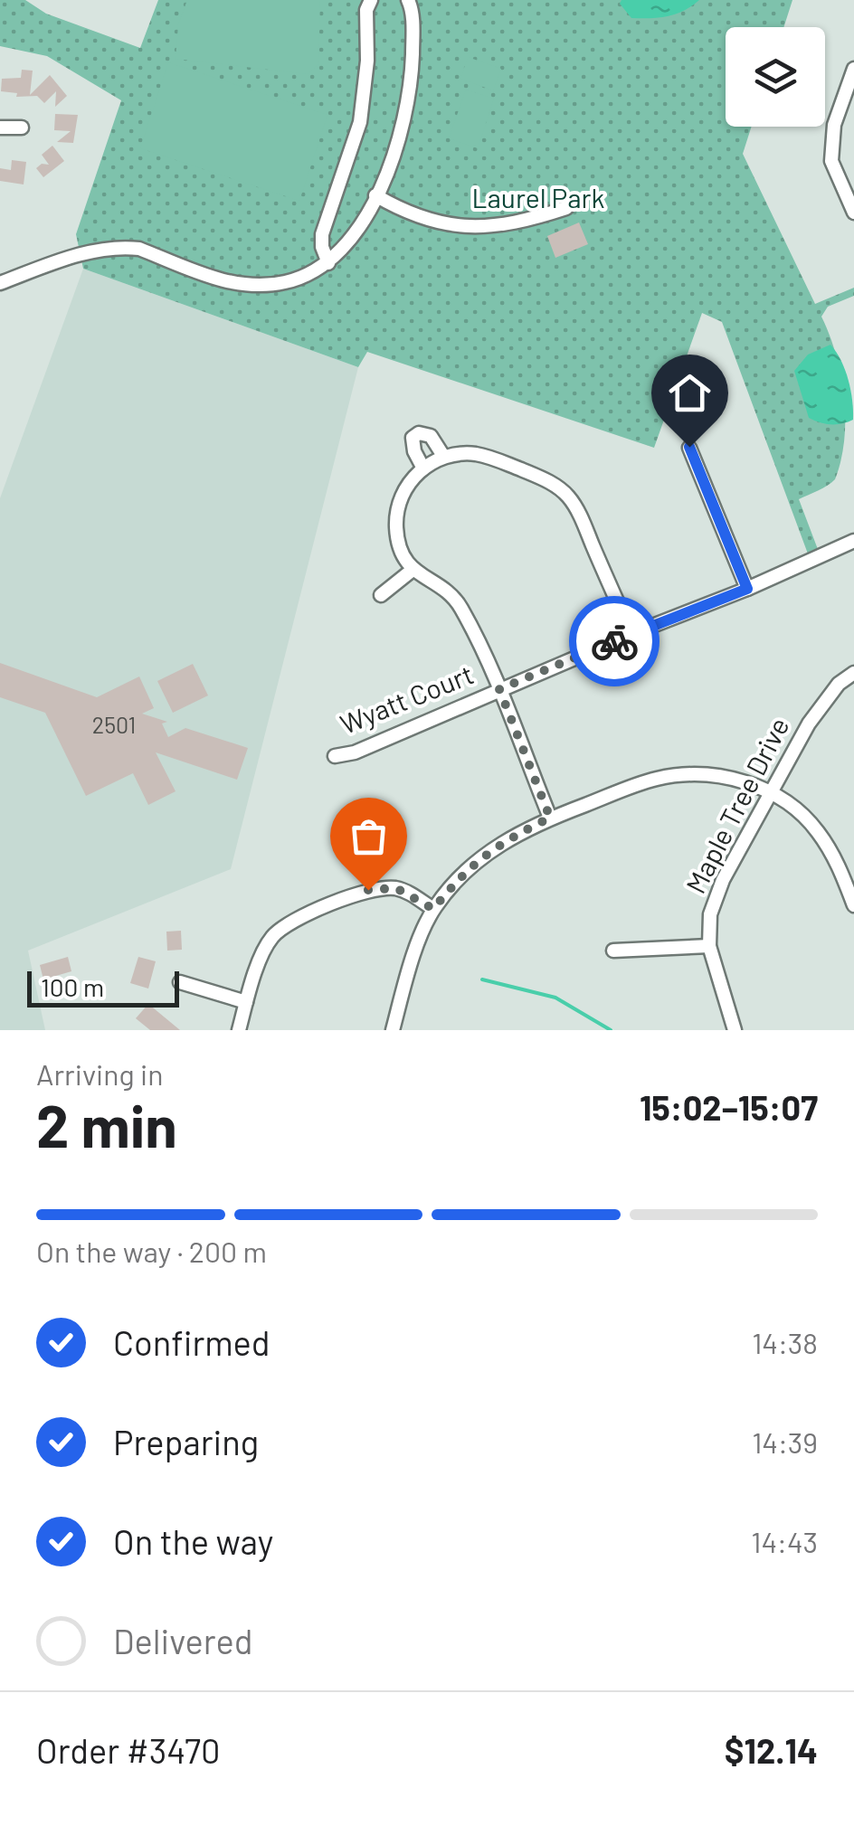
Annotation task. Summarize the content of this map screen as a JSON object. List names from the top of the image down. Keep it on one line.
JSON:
{"streets":{"street":["Wyatt Court","Maple Tree Drive"]},"parks":["Laurel Park"],"house_numbers":["2501"],"scale_bar":"100 m","page":{"scale":"100 m","heading":["2 min","Arriving in","15:02–15:07"],"panel":["Order #3470","$12.14"],"bar":"On the way · 200 m","list":[["Confirmed","14:38"],["Preparing","14:39"],["On the way","14:43"],"Delivered"]}}
